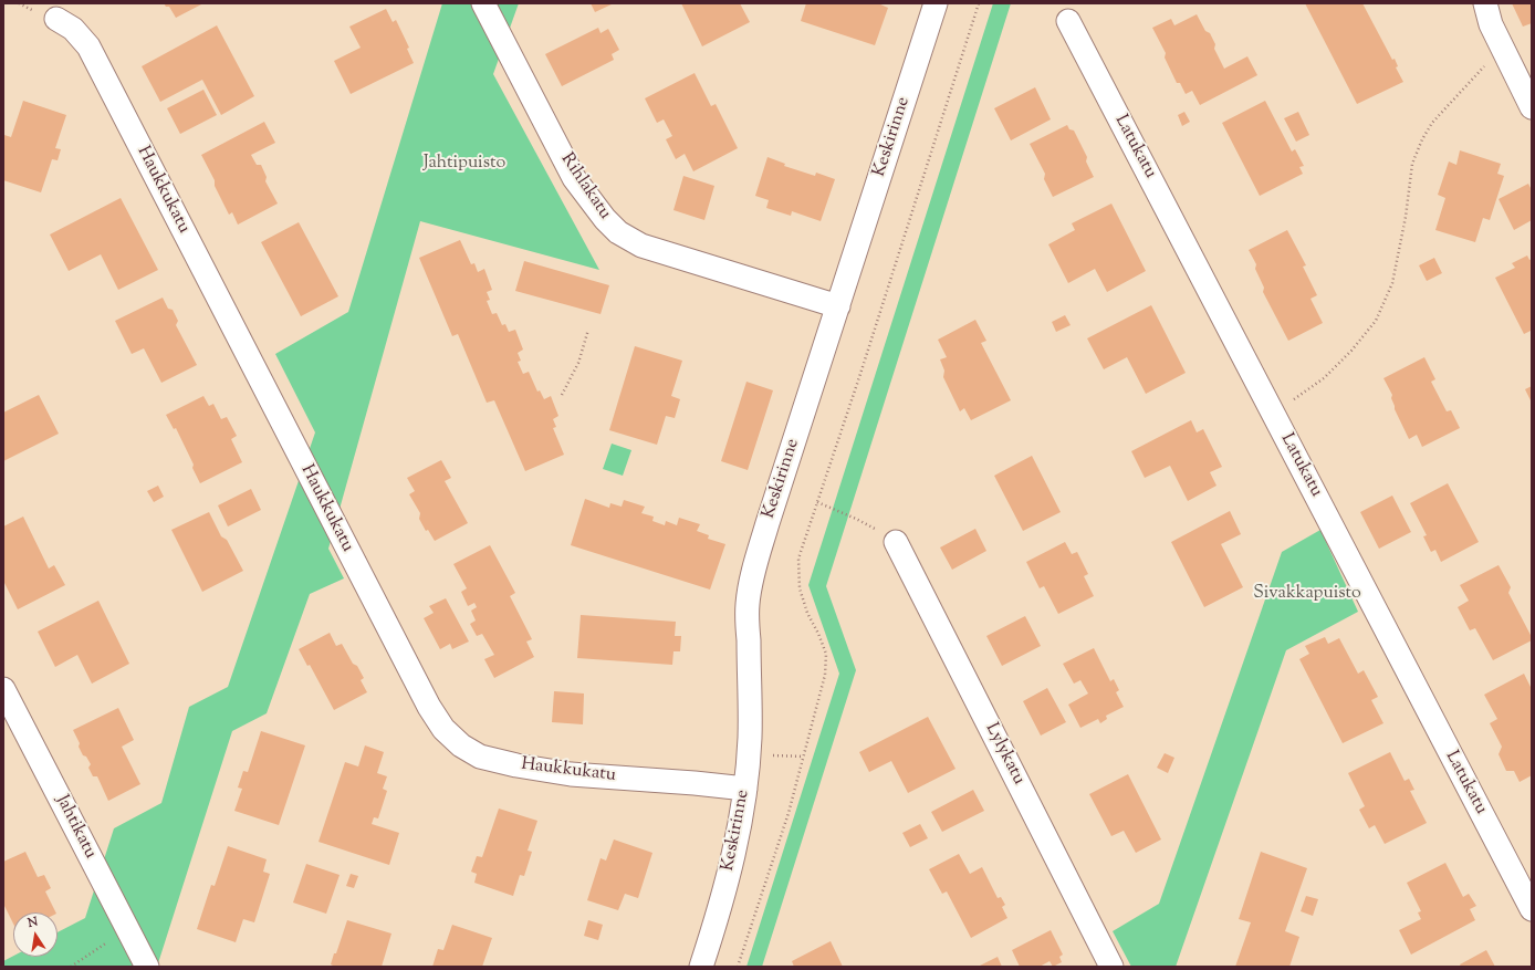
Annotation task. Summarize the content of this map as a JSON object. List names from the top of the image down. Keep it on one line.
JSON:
{"streets":{"street":["Keskirinne","Latukatu","Rihlakatu","Haukkukatu","Lylykatu","Jahtikatu"]},"crossings":[["Keskirinne","Rihlakatu"],["Keskirinne","Haukkukatu"]],"parks":["Jahtipuisto","Sivakkapuisto"],"north":"top"}
